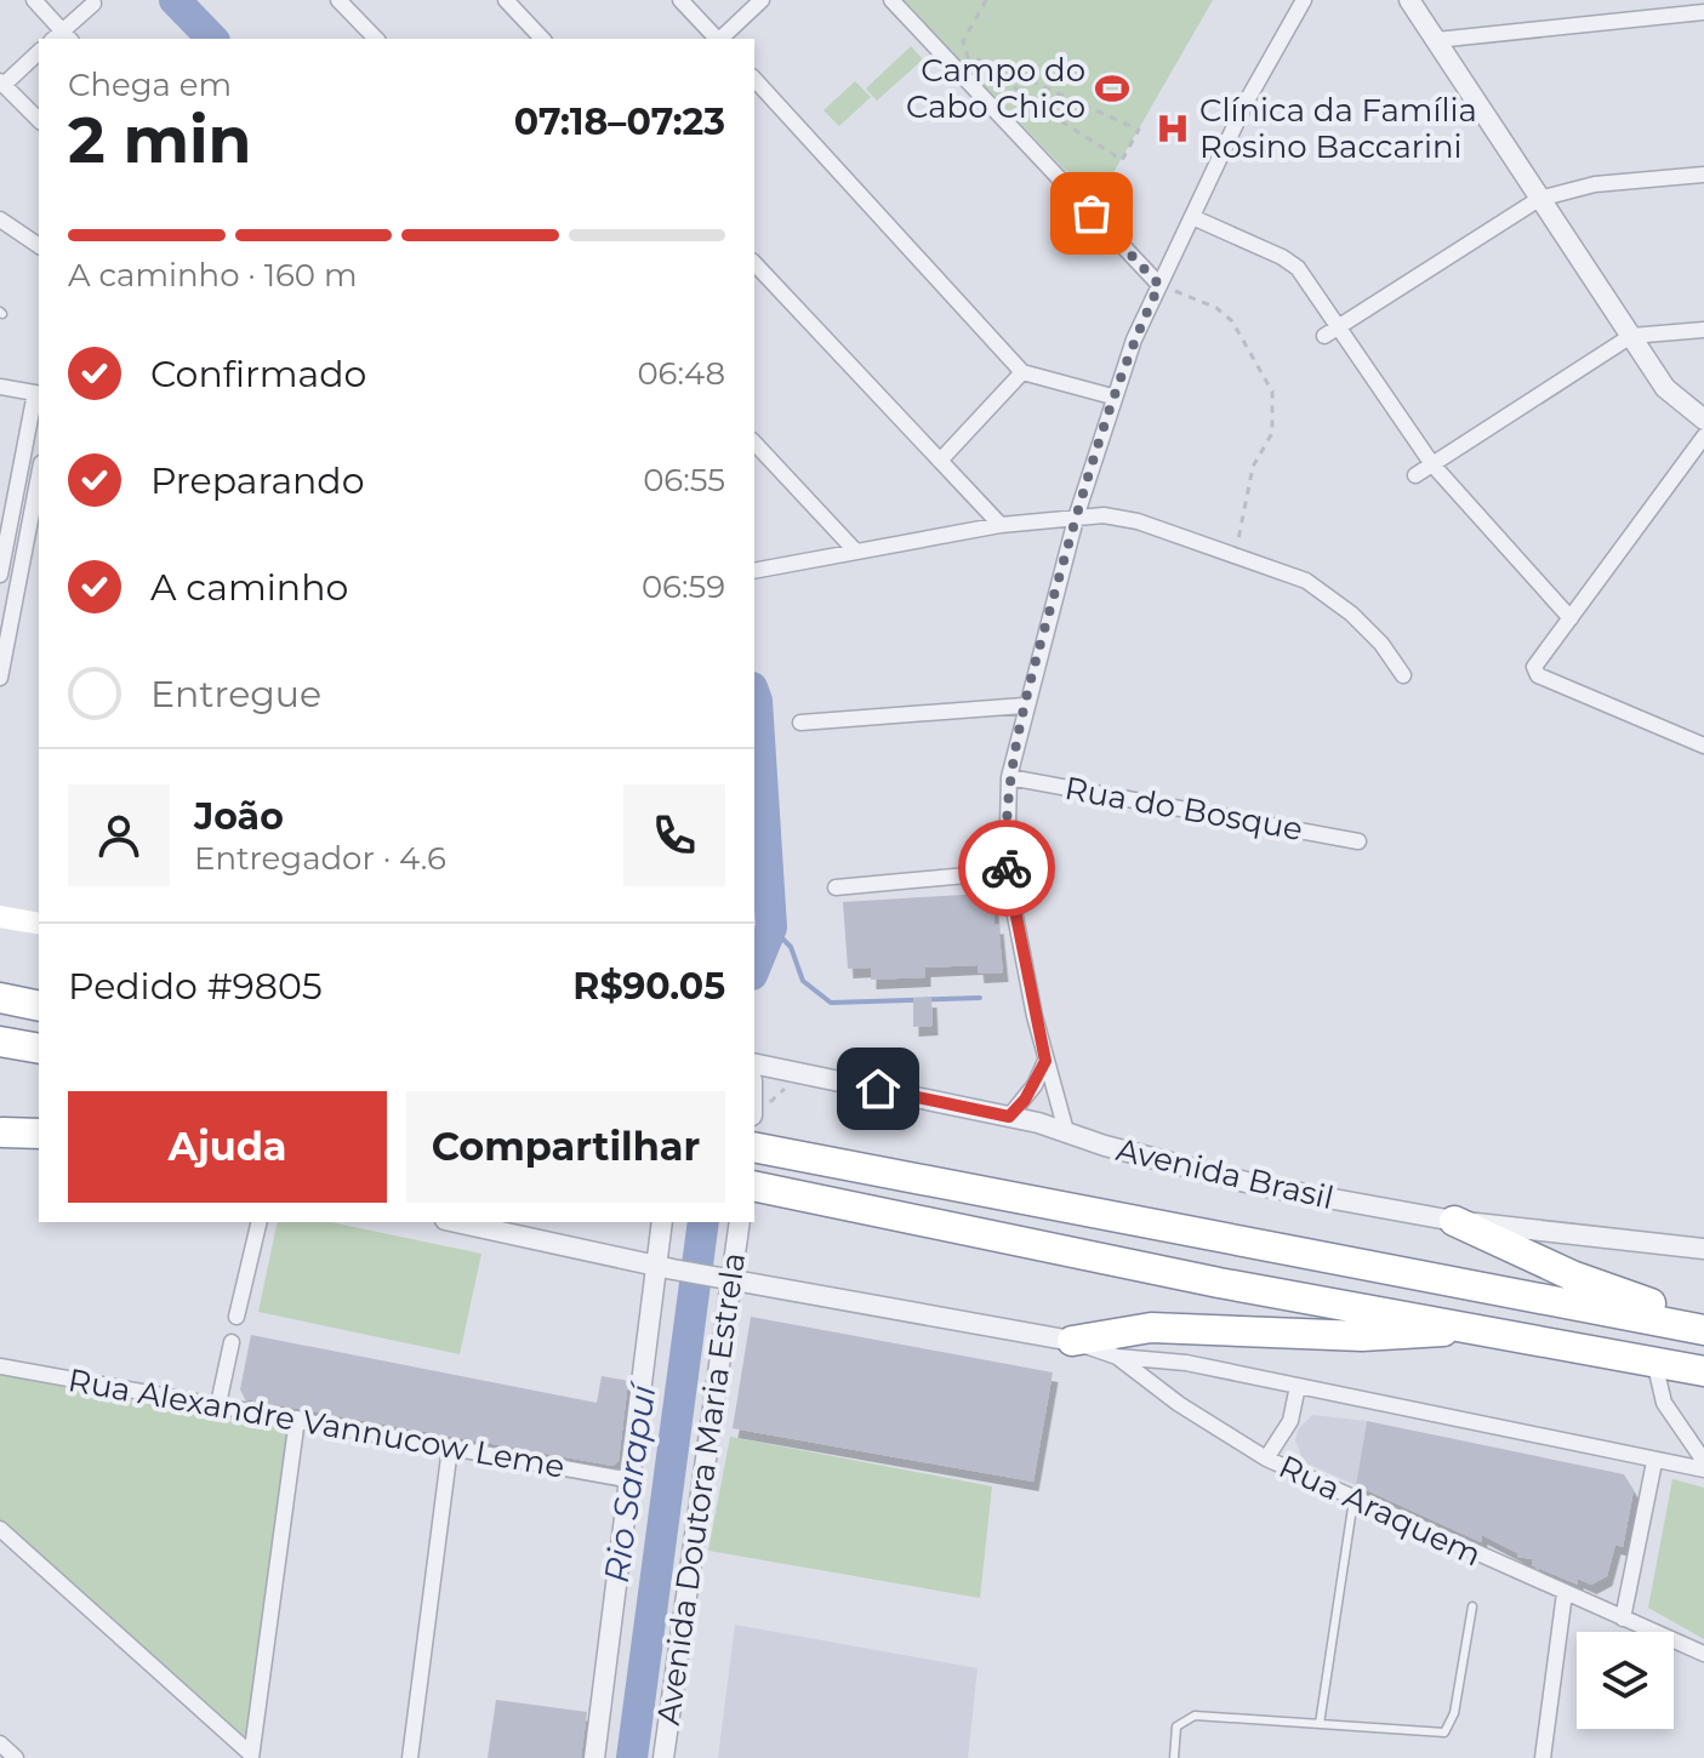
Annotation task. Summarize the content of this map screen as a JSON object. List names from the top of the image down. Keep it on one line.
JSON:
{"streets":{"highway":["Avenida Brasil"],"street":["Rua do Bosque","Rua Alexandre Vannucow Leme","Avenida Doutora Maria Estrela","Rua Araquem"]},"water":["Rio Sarapuí"],"places":{"sports":["Campo do Cabo Chico"],"hospital":["Clínica da Família Rosino Baccarini"]},"page":{"heading":["2 min","Chega em","07:18–07:23"],"panel":["João","Entregador · 4.6","Pedido #9805","R$90.05"],"bar":"A caminho · 160 m","list":[["Confirmado","06:48"],["Preparando","06:55"],["A caminho","06:59"],"Entregue"],"buttons":["Ajuda","Compartilhar"]}}
